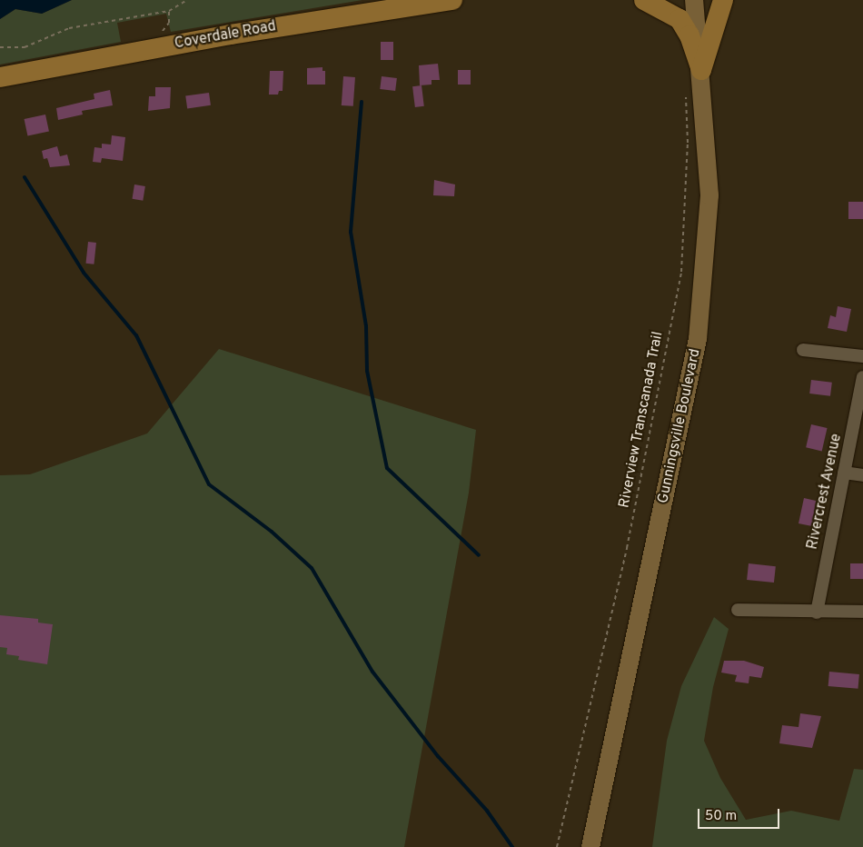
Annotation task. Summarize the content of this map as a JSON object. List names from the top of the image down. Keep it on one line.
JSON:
{"streets":{"main road":["Coverdale Road","Gunningsville Boulevard"],"street":["Rivercrest Avenue"],"path":["Riverview Transcanada Trail"]},"scale_bar":"50 m"}
